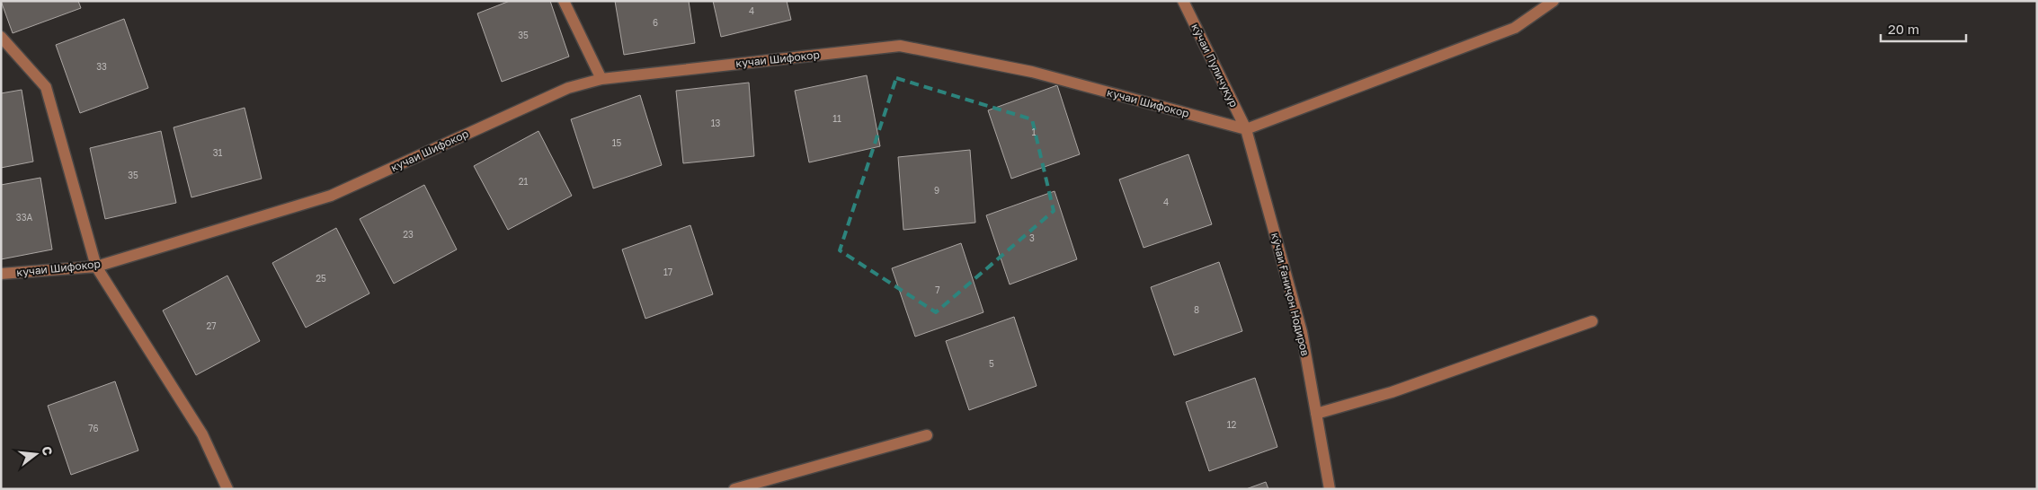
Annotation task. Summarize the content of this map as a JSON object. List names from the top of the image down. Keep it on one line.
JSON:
{"streets":{"street":["кучаи Шифокор","кӯчаи Пуличуқур","кӯчаи Ғаниҷон Нодиров"]},"crossings":[["кучаи Шифокор","кӯчаи Пуличуқур"],["кучаи Шифокор","кӯчаи Ғаниҷон Нодиров"],["кӯчаи Пуличуқур","кӯчаи Ғаниҷон Нодиров"]],"house_numbers":["4","6","35","33","11","13","1","15","31","35","21","9","4","33А","23","3","17","25","7","8","27","5","12","76"],"scale_bar":"20 m","north":"right"}
